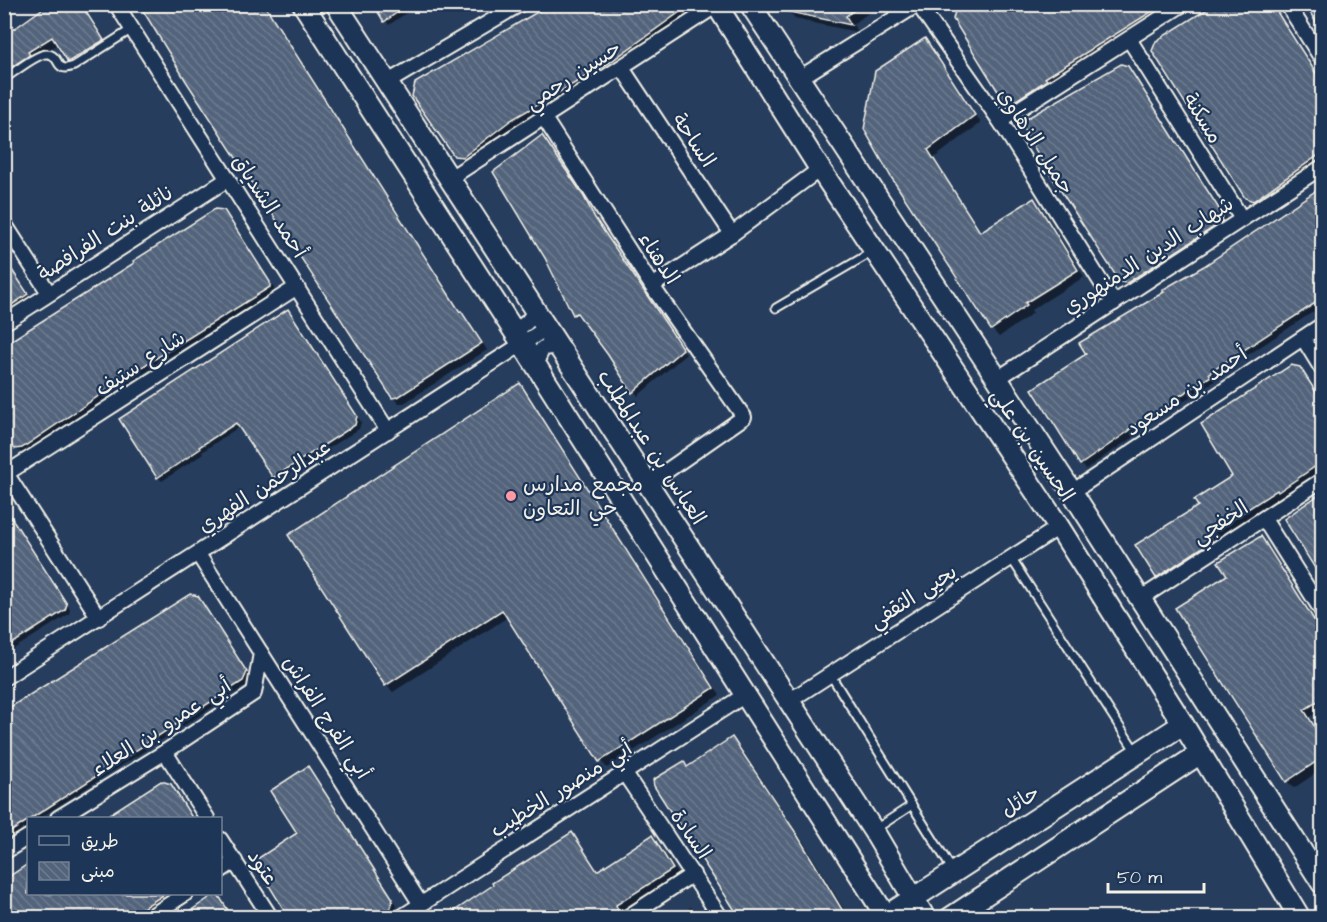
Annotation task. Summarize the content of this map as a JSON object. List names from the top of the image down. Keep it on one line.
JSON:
{"streets":{"street":["حسين رحمي","مسكنة","الساحة","جميل الزهاوي","أحمد الشدياق","نائلة بنت الفرافصة","شهاب الدين الدمنهوري","الدهناء","شارع ستيف","أحمد بن مسعود","الحسين بن علي","العباس بن عبدالمطلب","عبدالرحمن الفهري","الخفجي","يحيى الثقفي","أبي الفرج الفراش","أبي عمرو بن العلاء","أبي منصور الخطيب","حائل","السادة","عتود"]},"crossings":[["حسين رحمي","الساحة"],["حسين رحمي","الدهناء"],["حسين رحمي","الحسين بن علي"],["حسين رحمي","العباس بن عبدالمطلب"],["مسكنة","شهاب الدين الدمنهوري"],["جميل الزهاوي","شهاب الدين الدمنهوري"],["أحمد الشدياق","نائلة بنت الفرافصة"],["أحمد الشدياق","شارع ستيف"],["أحمد الشدياق","عبدالرحمن الفهري"],["شهاب الدين الدمنهوري","الحسين بن علي"],["الدهناء","العباس بن عبدالمطلب"],["أحمد بن مسعود","الحسين بن علي"],["الحسين بن علي","الخفجي"],["الحسين بن علي","يحيى الثقفي"],["الحسين بن علي","حائل"],["العباس بن عبدالمطلب","عبدالرحمن الفهري"],["العباس بن عبدالمطلب","يحيى الثقفي"],["العباس بن عبدالمطلب","حائل"],["عبدالرحمن الفهري","أبي الفرج الفراش"],["أبي الفرج الفراش","أبي عمرو بن العلاء"],["أبي الفرج الفراش","أبي منصور الخطيب"],["أبي منصور الخطيب","السادة"]],"places":["مجمع مدارس حي التعاون"],"legend":["طريق","مبنى"],"scale_bar":"50 m"}
